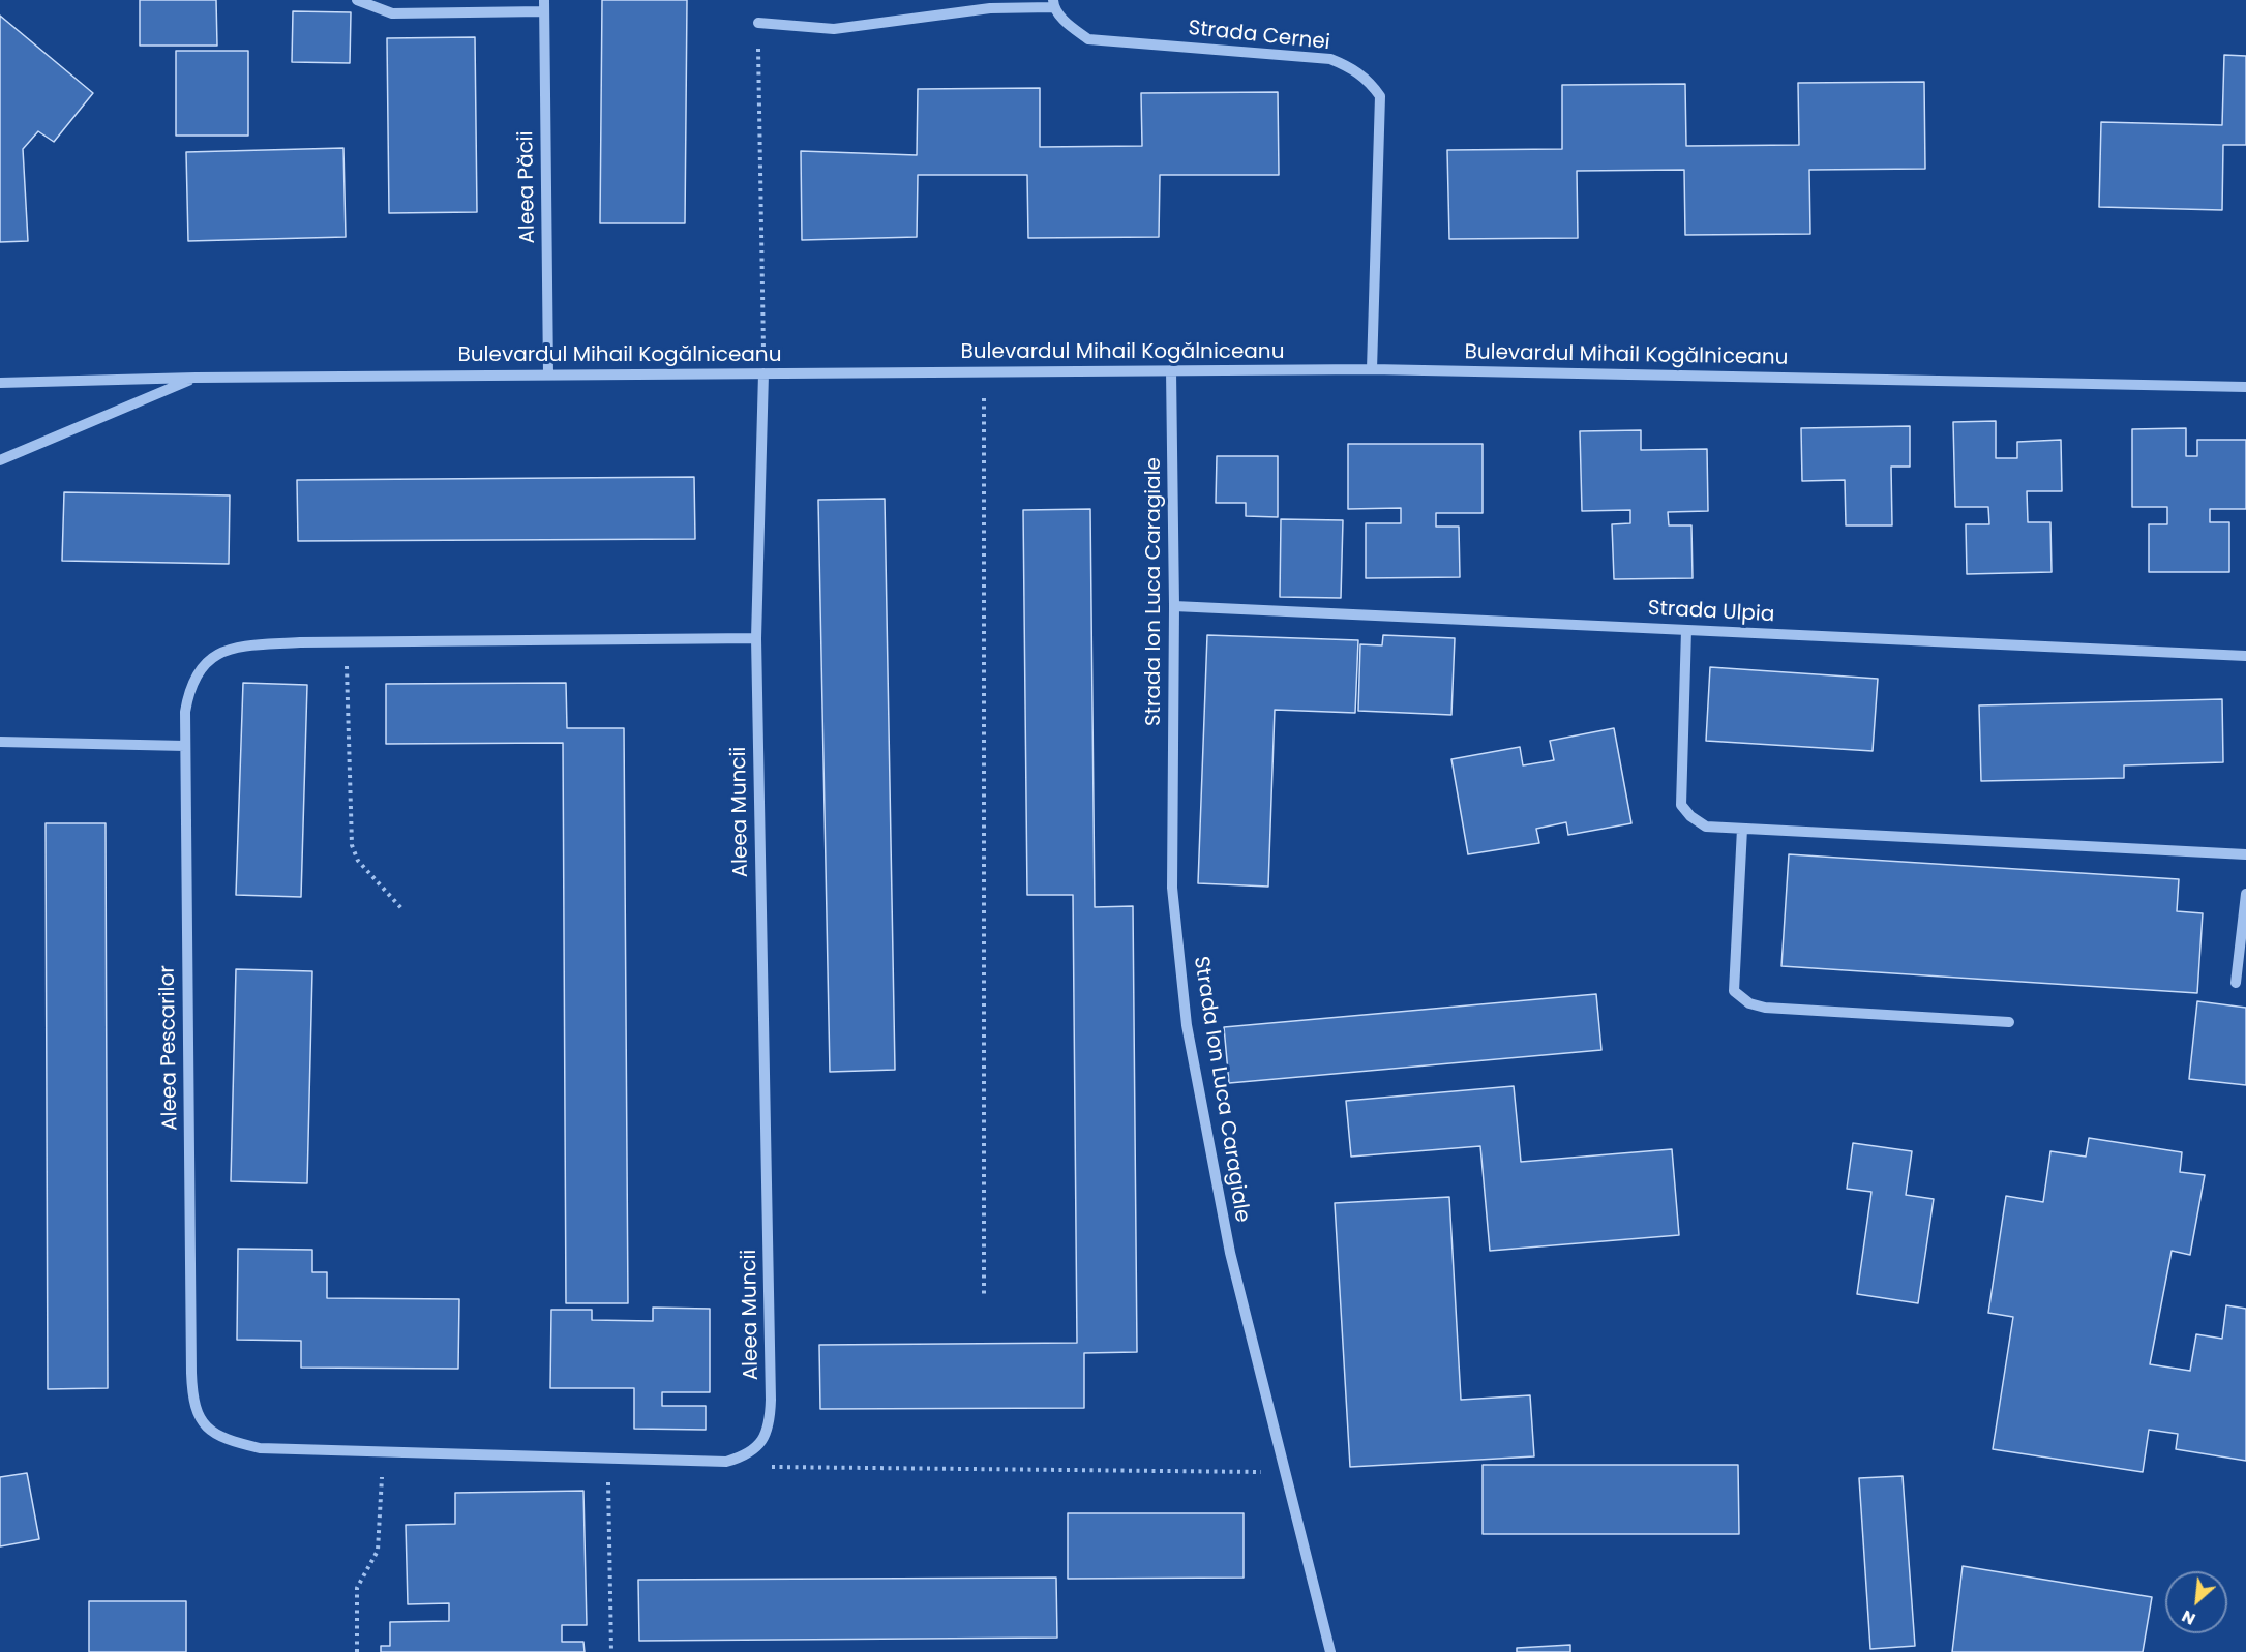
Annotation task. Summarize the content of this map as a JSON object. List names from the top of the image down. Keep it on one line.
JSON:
{"streets":{"street":["Strada Cernei","Aleea Păcii","Bulevardul Mihail Kogălniceanu","Strada Ion Luca Caragiale","Strada Ulpia","Aleea Muncii","Aleea Pescarilor"]},"crossings":[["Strada Cernei","Bulevardul Mihail Kogălniceanu"],["Aleea Păcii","Bulevardul Mihail Kogălniceanu"],["Bulevardul Mihail Kogălniceanu","Strada Ion Luca Caragiale"],["Bulevardul Mihail Kogălniceanu","Aleea Muncii"],["Strada Ion Luca Caragiale","Strada Ulpia"]],"north":"bottom left"}
